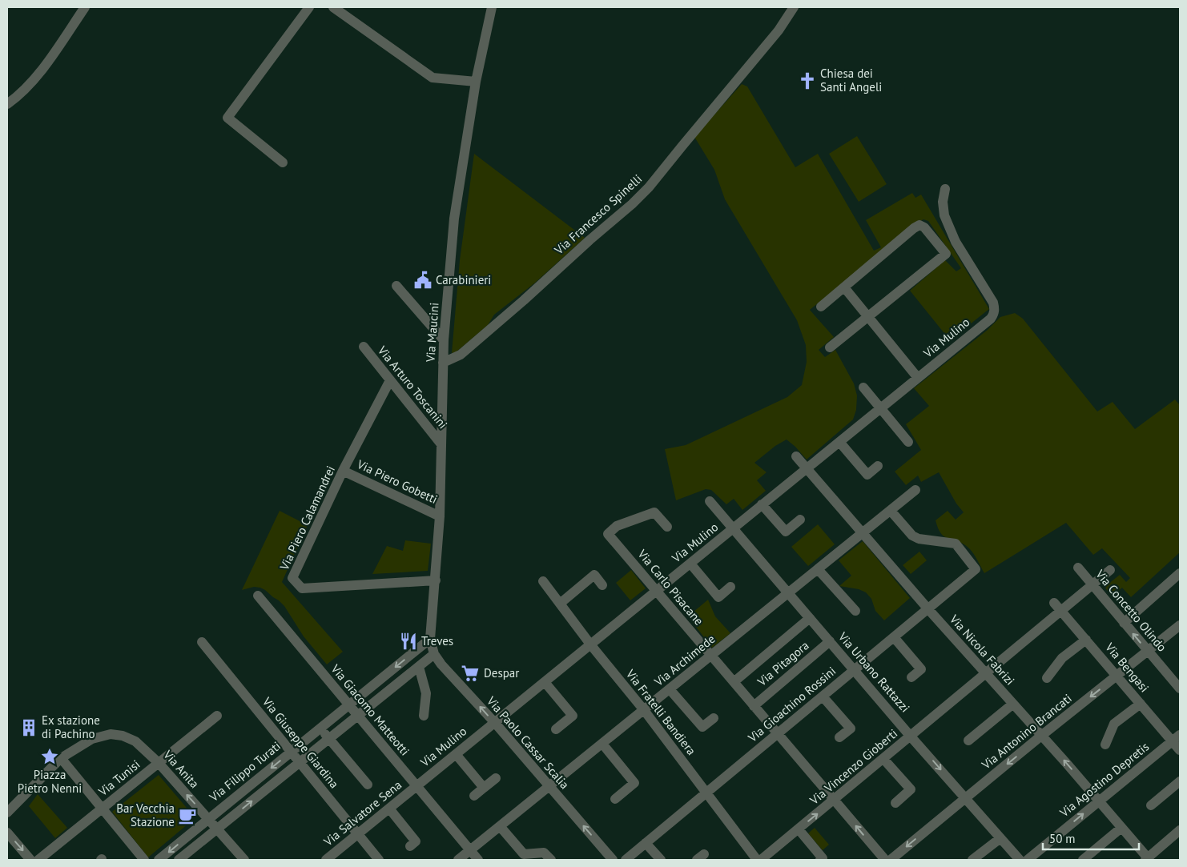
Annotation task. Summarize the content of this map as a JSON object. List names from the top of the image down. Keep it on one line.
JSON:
{"streets":{"street":["Via Francesco Spinelli","Via Maucini","Via Mulino","Via Arturo Toscanini","Via Piero Gobetti","Via Piero Calamandrei","Via Carlo Pisacane","Via Concetto Olindo","Via Nicola Fabrizi","Via Archimede","Via Pitagora","Via Bengasi","Via Urbano Rattazzi","Via Gioachino Rossini","Via Giacomo Matteotti","Via Fratelli Bandiera","Via Antonino Brancati","Via Giuseppe Giardina","Via Paolo Cassar Scalia","Via Vincenzo Gioberti","Via Anita","Via Filippo Turati","Via Tunisi","Via Agostino Depretis","Via Salvatore Sena"]},"crossings":[["Via Francesco Spinelli","Via Maucini"],["Via Maucini","Via Arturo Toscanini"],["Via Maucini","Via Piero Gobetti"],["Via Maucini","Via Piero Calamandrei"],["Via Maucini","Via Paolo Cassar Scalia"],["Via Maucini","Via Filippo Turati"],["Via Mulino","Via Carlo Pisacane"],["Via Mulino","Via Nicola Fabrizi"],["Via Mulino","Via Urbano Rattazzi"],["Via Mulino","Via Giacomo Matteotti"],["Via Mulino","Via Fratelli Bandiera"],["Via Mulino","Via Paolo Cassar Scalia"],["Via Mulino","Via Salvatore Sena"],["Via Arturo Toscanini","Via Piero Calamandrei"],["Via Piero Gobetti","Via Piero Calamandrei"],["Via Carlo Pisacane","Via Archimede"],["Via Carlo Pisacane","Via Pitagora"],["Via Carlo Pisacane","Via Gioachino Rossini"],["Via Carlo Pisacane","Via Vincenzo Gioberti"],["Via Concetto Olindo","Via Antonino Brancati"],["Via Concetto Olindo","Via Vincenzo Gioberti"],["Via Nicola Fabrizi","Via Archimede"],["Via Nicola Fabrizi","Via Gioachino Rossini"],["Via Nicola Fabrizi","Via Antonino Brancati"],["Via Nicola Fabrizi","Via Vincenzo Gioberti"],["Via Nicola Fabrizi","Via Agostino Depretis"],["Via Archimede","Via Urbano Rattazzi"],["Via Archimede","Via Gioachino Rossini"],["Via Archimede","Via Giacomo Matteotti"],["Via Archimede","Via Fratelli Bandiera"],["Via Archimede","Via Paolo Cassar Scalia"],["Via Pitagora","Via Urbano Rattazzi"],["Via Bengasi","Via Antonino Brancati"],["Via Bengasi","Via Vincenzo Gioberti"],["Via Bengasi","Via Agostino Depretis"],["Via Urbano Rattazzi","Via Gioachino Rossini"],["Via Urbano Rattazzi","Via Antonino Brancati"],["Via Urbano Rattazzi","Via Vincenzo Gioberti"],["Via Gioachino Rossini","Via Fratelli Bandiera"],["Via Giacomo Matteotti","Via Filippo Turati"],["Via Giacomo Matteotti","Via Salvatore Sena"],["Via Giuseppe Giardina","Via Filippo Turati"],["Via Giuseppe Giardina","Via Salvatore Sena"],["Via Paolo Cassar Scalia","Via Filippo Turati"],["Via Anita","Via Filippo Turati"],["Via Anita","Via Tunisi"]],"one_way":["Via Paolo Cassar Scalia"],"places":{"church":["Chiesa dei Santi Angeli"],"public building":["Carabinieri"],"restaurant":["Treves"],"supermarket":["Despar"],"building":["Ex stazione di Pachino"],"place":["Piazza Pietro Nenni"],"cafe":["Bar Vecchia Stazione"]},"scale_bar":"50 m"}
